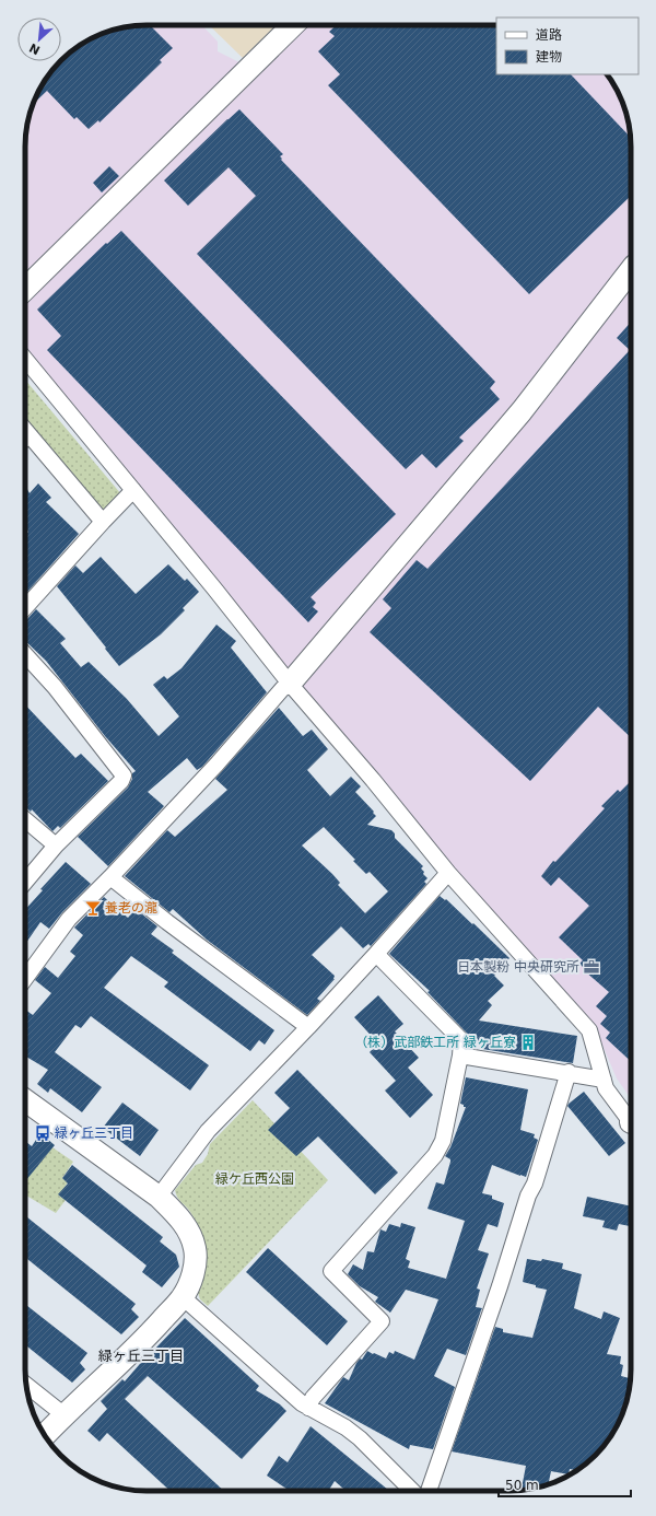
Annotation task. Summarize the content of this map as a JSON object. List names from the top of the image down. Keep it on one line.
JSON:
{"districts":["緑ヶ丘三丁目"],"parks":["緑ケ丘西公園"],"places":{"bar":["養老の瀧"],"office":["日本製粉 中央研究所"],"building":["（株）武部鉄工所 緑ヶ丘寮"],"bus stop":["緑ヶ丘三丁目"]},"legend":["道路","建物"],"scale_bar":"50 m","north":"bottom left"}
